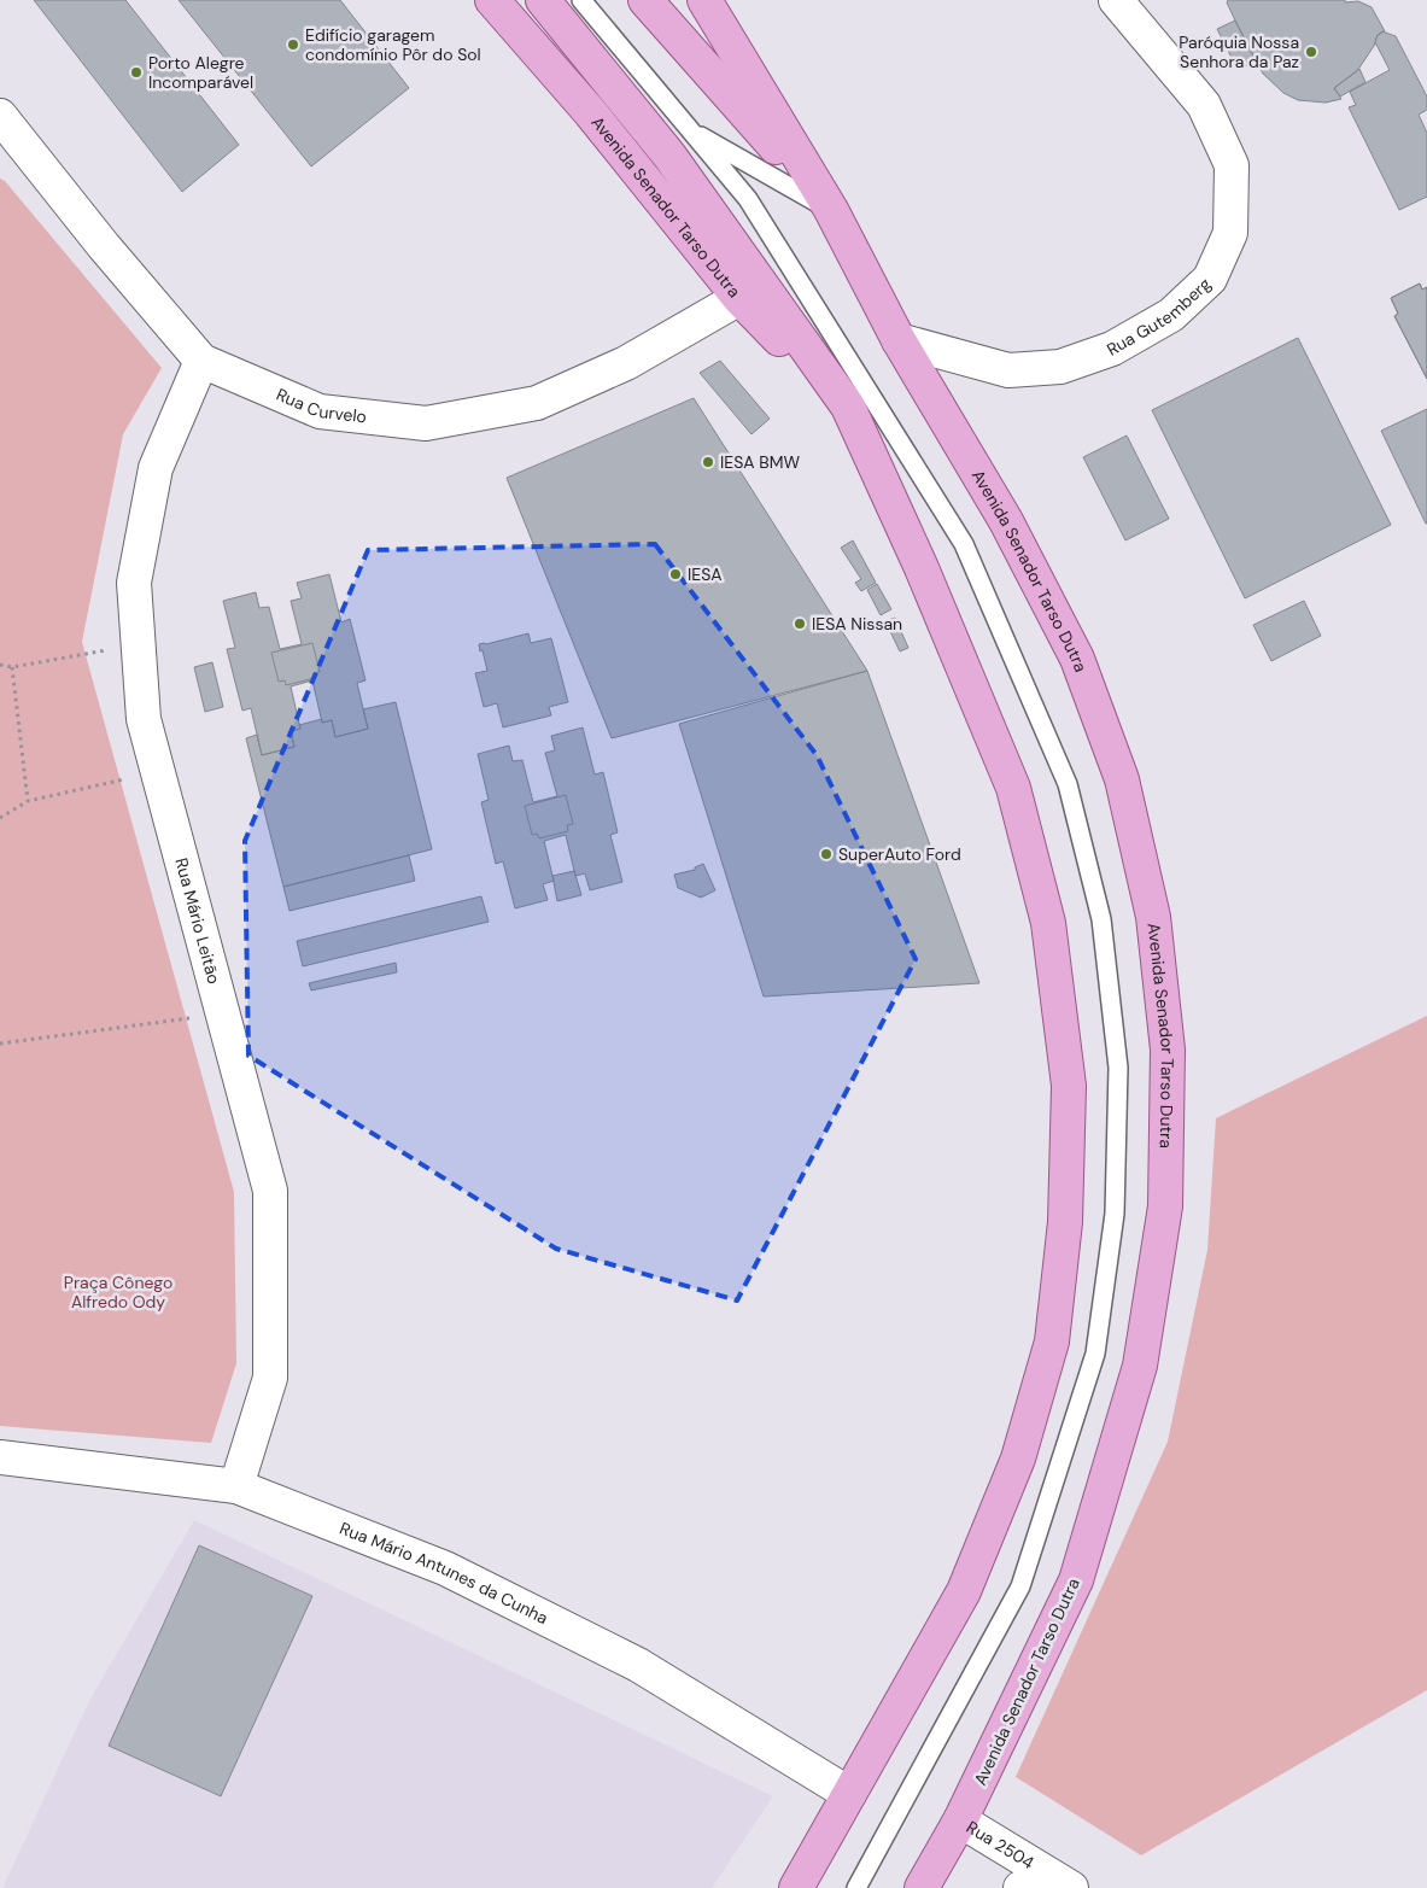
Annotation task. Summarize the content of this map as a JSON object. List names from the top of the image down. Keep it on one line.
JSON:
{"streets":{"main road":["Avenida Senador Tarso Dutra"],"street":["Rua Gutemberg","Rua Curvelo","Rua Mário Leitão","Rua Mário Antunes da Cunha","Rua 2504"]},"crossings":[["Avenida Senador Tarso Dutra","Rua Gutemberg"],["Avenida Senador Tarso Dutra","Rua Curvelo"],["Avenida Senador Tarso Dutra","Rua Mário Antunes da Cunha"],["Avenida Senador Tarso Dutra","Rua 2504"],["Rua Curvelo","Rua Mário Leitão"],["Rua Mário Leitão","Rua Mário Antunes da Cunha"]],"parks":["Praça Cônego Alfredo Ody"],"places":["Edifício garagem condomínio Pôr do Sol","Paróquia Nossa Senhora da Paz","Porto Alegre Incomparável","IESA BMW","IESA","IESA Nissan","SuperAuto Ford"]}
